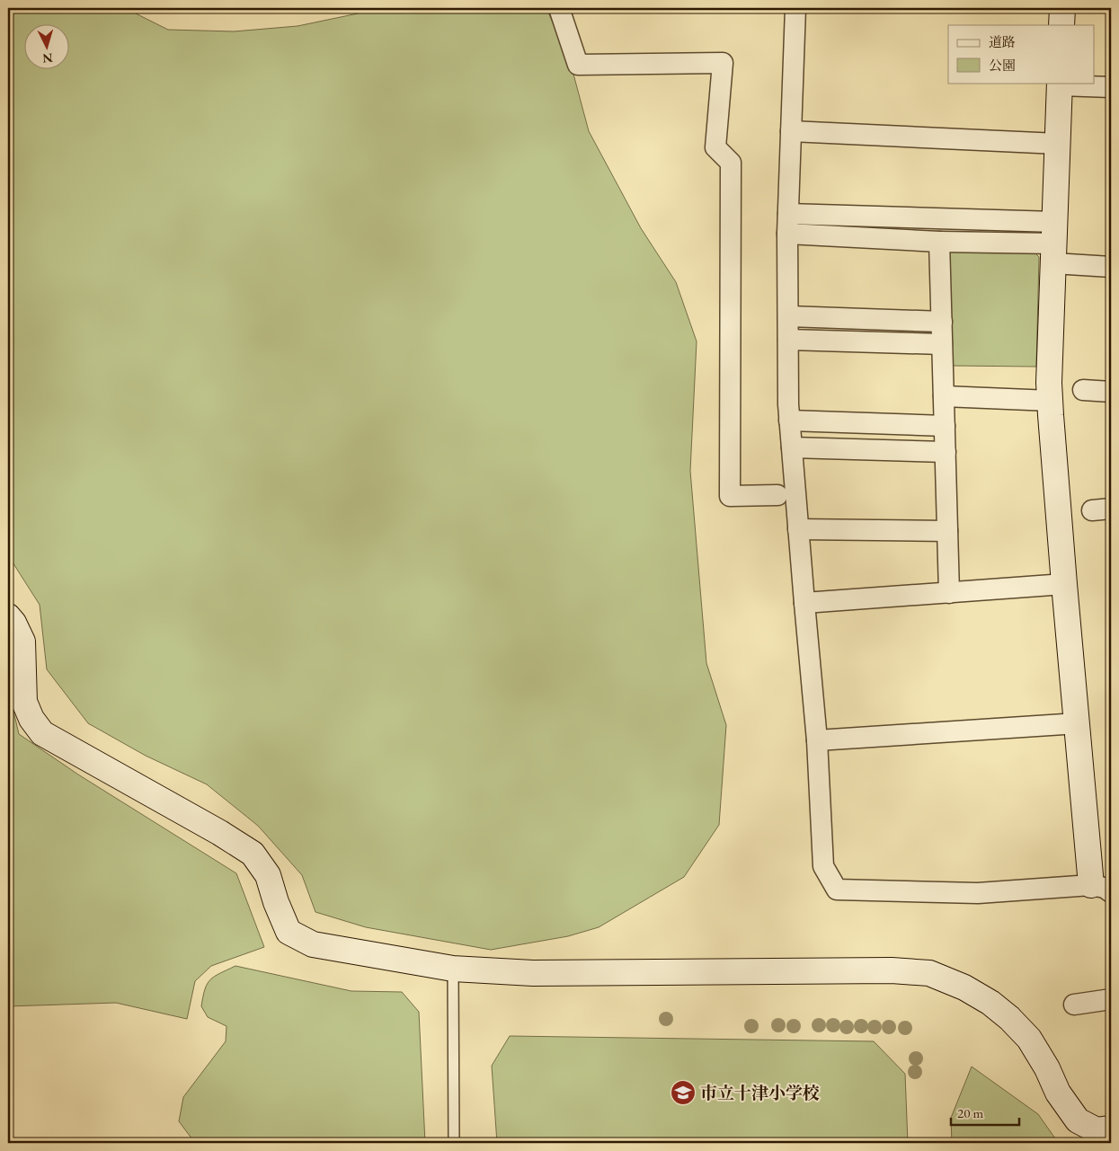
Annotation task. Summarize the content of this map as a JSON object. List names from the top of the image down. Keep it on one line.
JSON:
{"places":{"school or university":["市立十津小学校"]},"legend":["道路","公園"],"scale_bar":"20 m","north":"bottom"}
